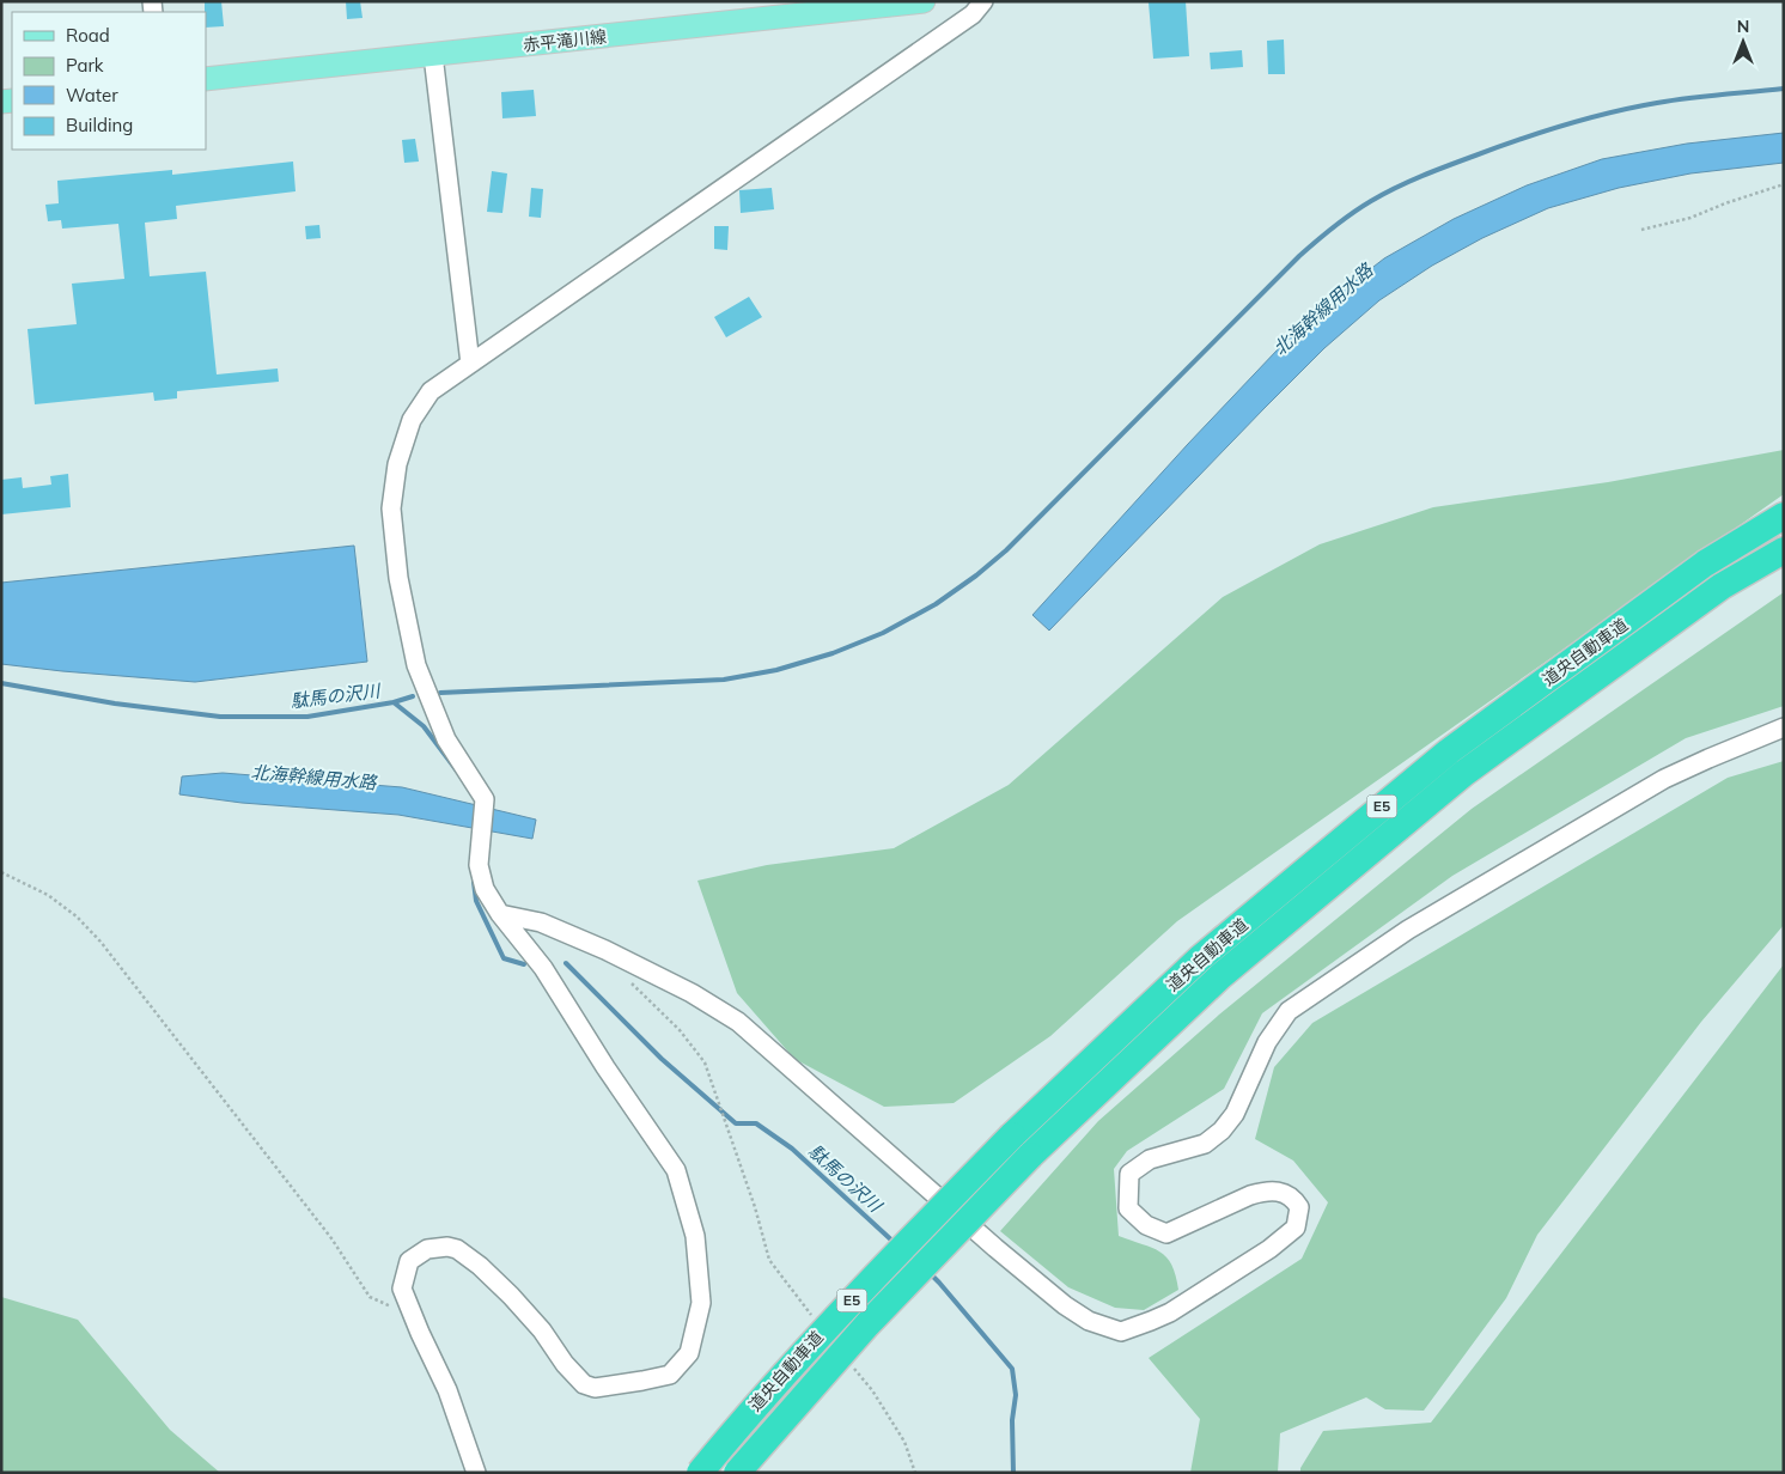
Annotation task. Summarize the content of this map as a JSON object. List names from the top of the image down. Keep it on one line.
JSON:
{"streets":{"highway":["道央自動車道","E5"],"main road":["赤平滝川線"]},"water":["北海幹線用水路","駄馬の沢川"],"legend":["Road","Park","Water","Building"],"north":"top"}
